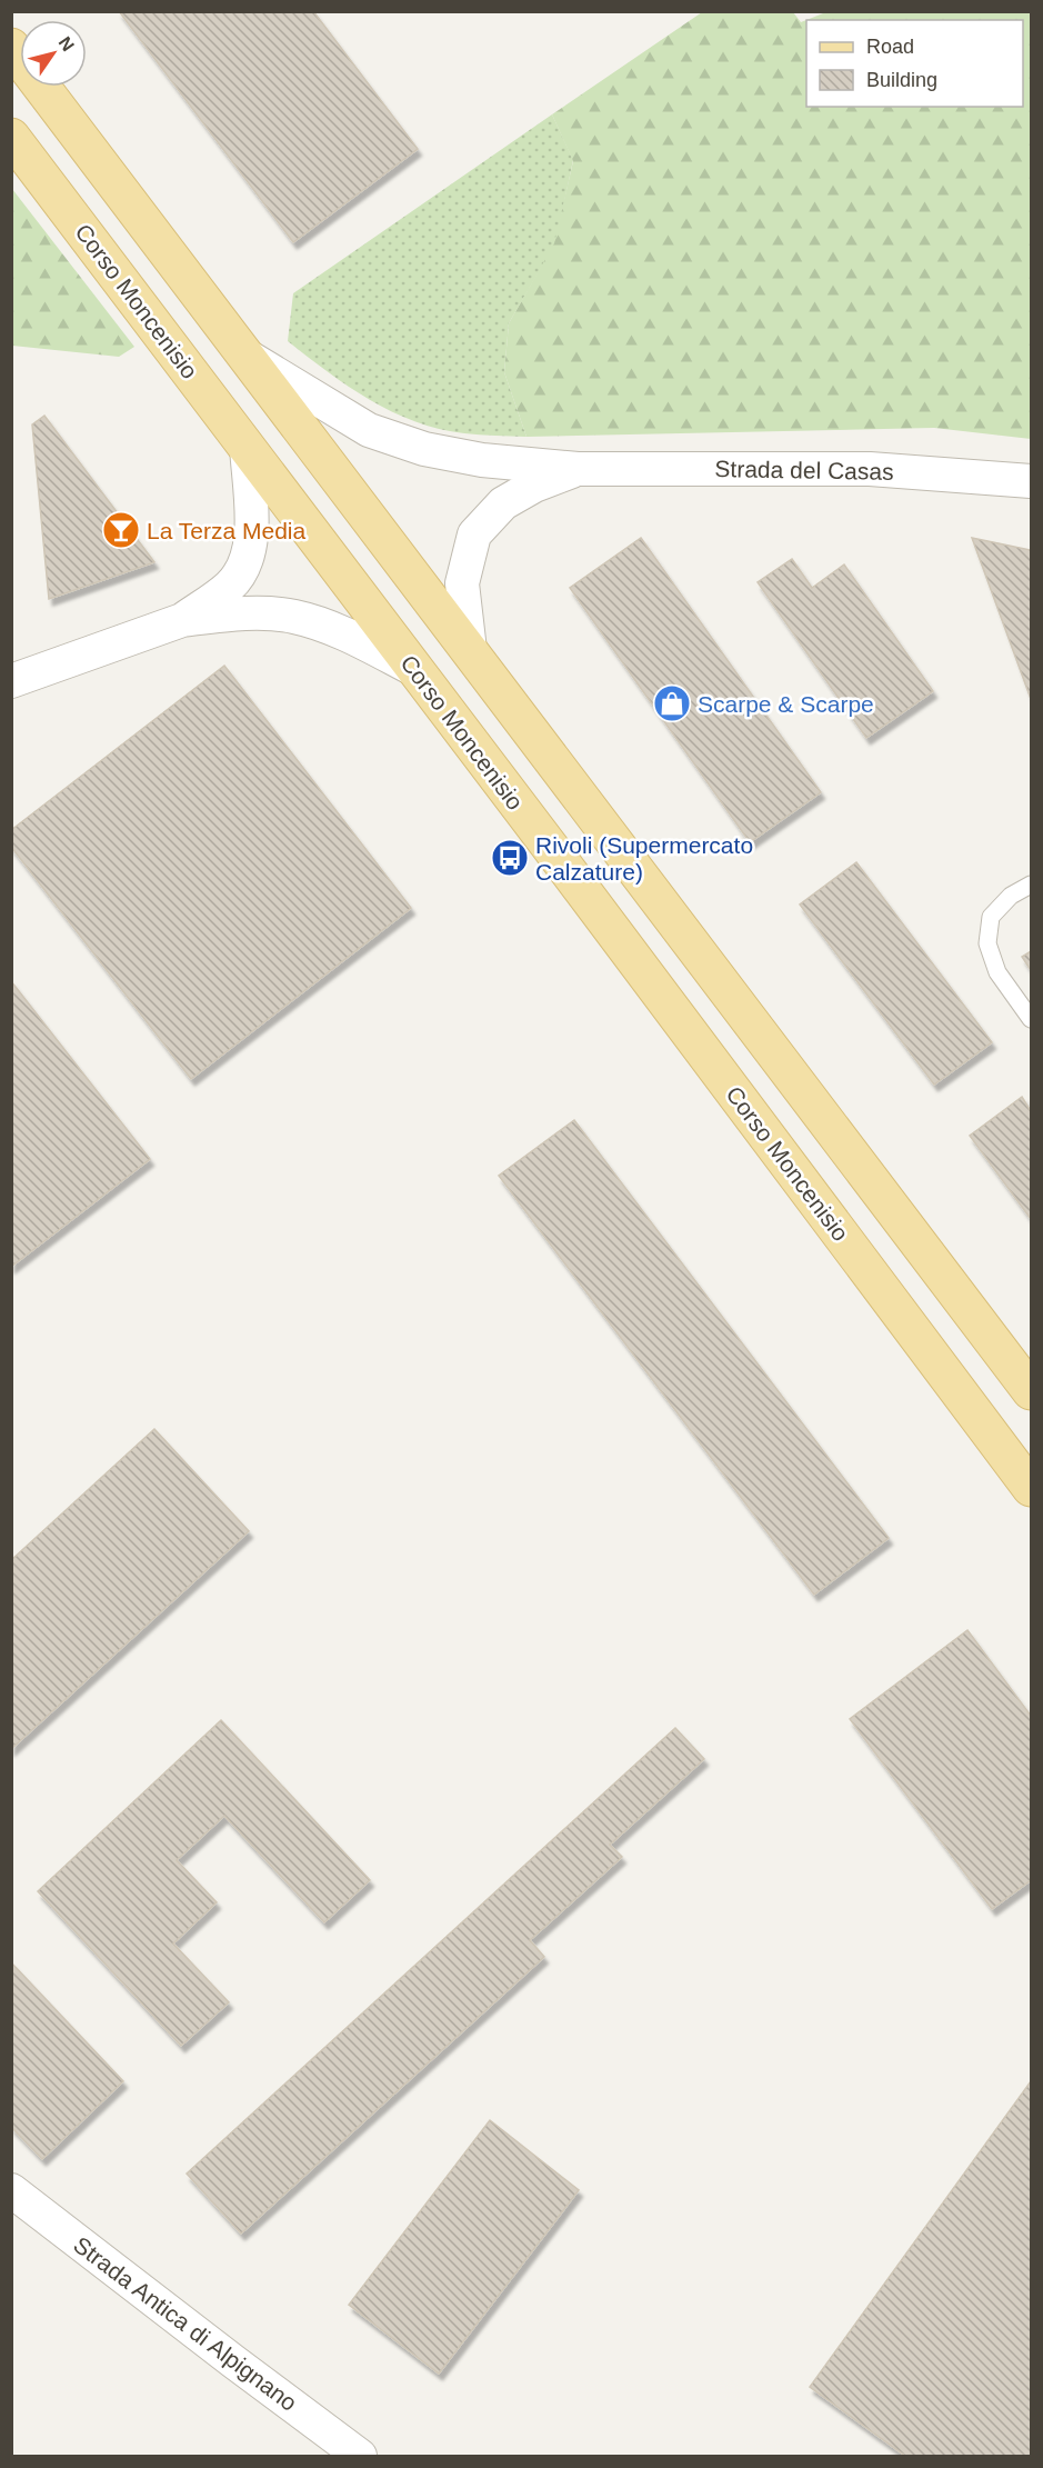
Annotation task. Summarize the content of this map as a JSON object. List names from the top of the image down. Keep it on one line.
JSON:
{"streets":{"main road":["Corso Moncenisio"],"street":["Strada del Casas","Strada Antica di Alpignano"]},"places":{"bar":["La Terza Media"],"shop":["Scarpe & Scarpe"],"bus stop":["Rivoli (Supermercato Calzature)"]},"legend":["Road","Building"],"north":"top right"}
